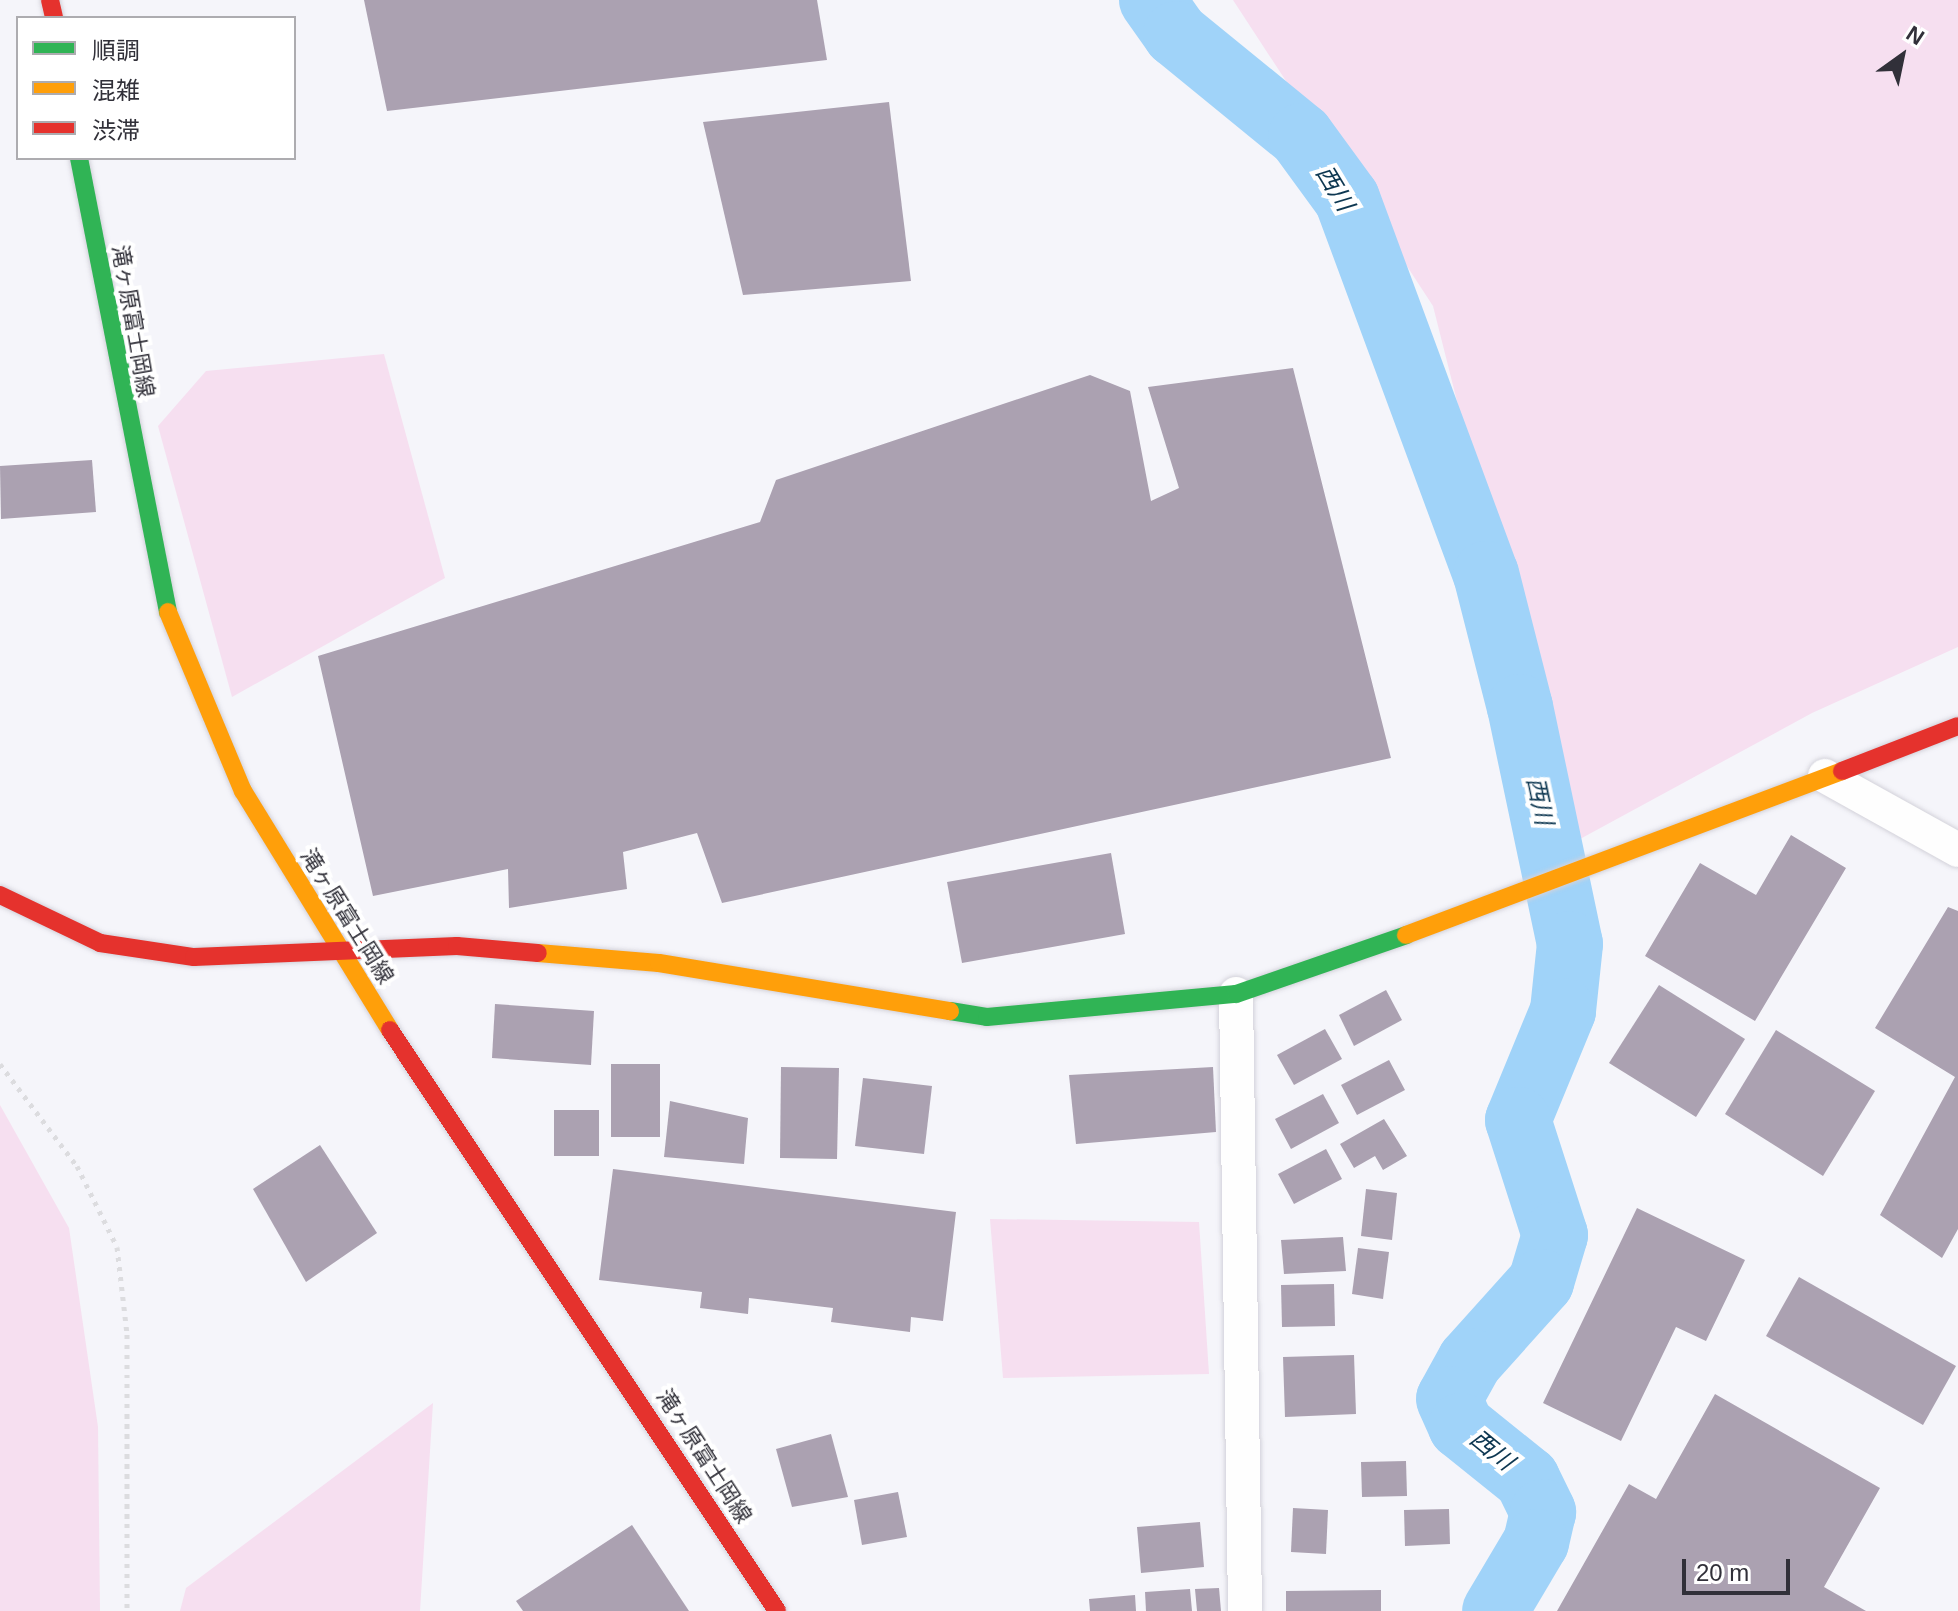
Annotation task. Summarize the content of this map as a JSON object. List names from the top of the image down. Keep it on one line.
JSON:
{"streets":{"street":["滝ヶ原富士岡線"]},"water":["西川"],"legend":["順調","混雑","渋滞"],"scale_bar":"20 m","north":"top right"}
